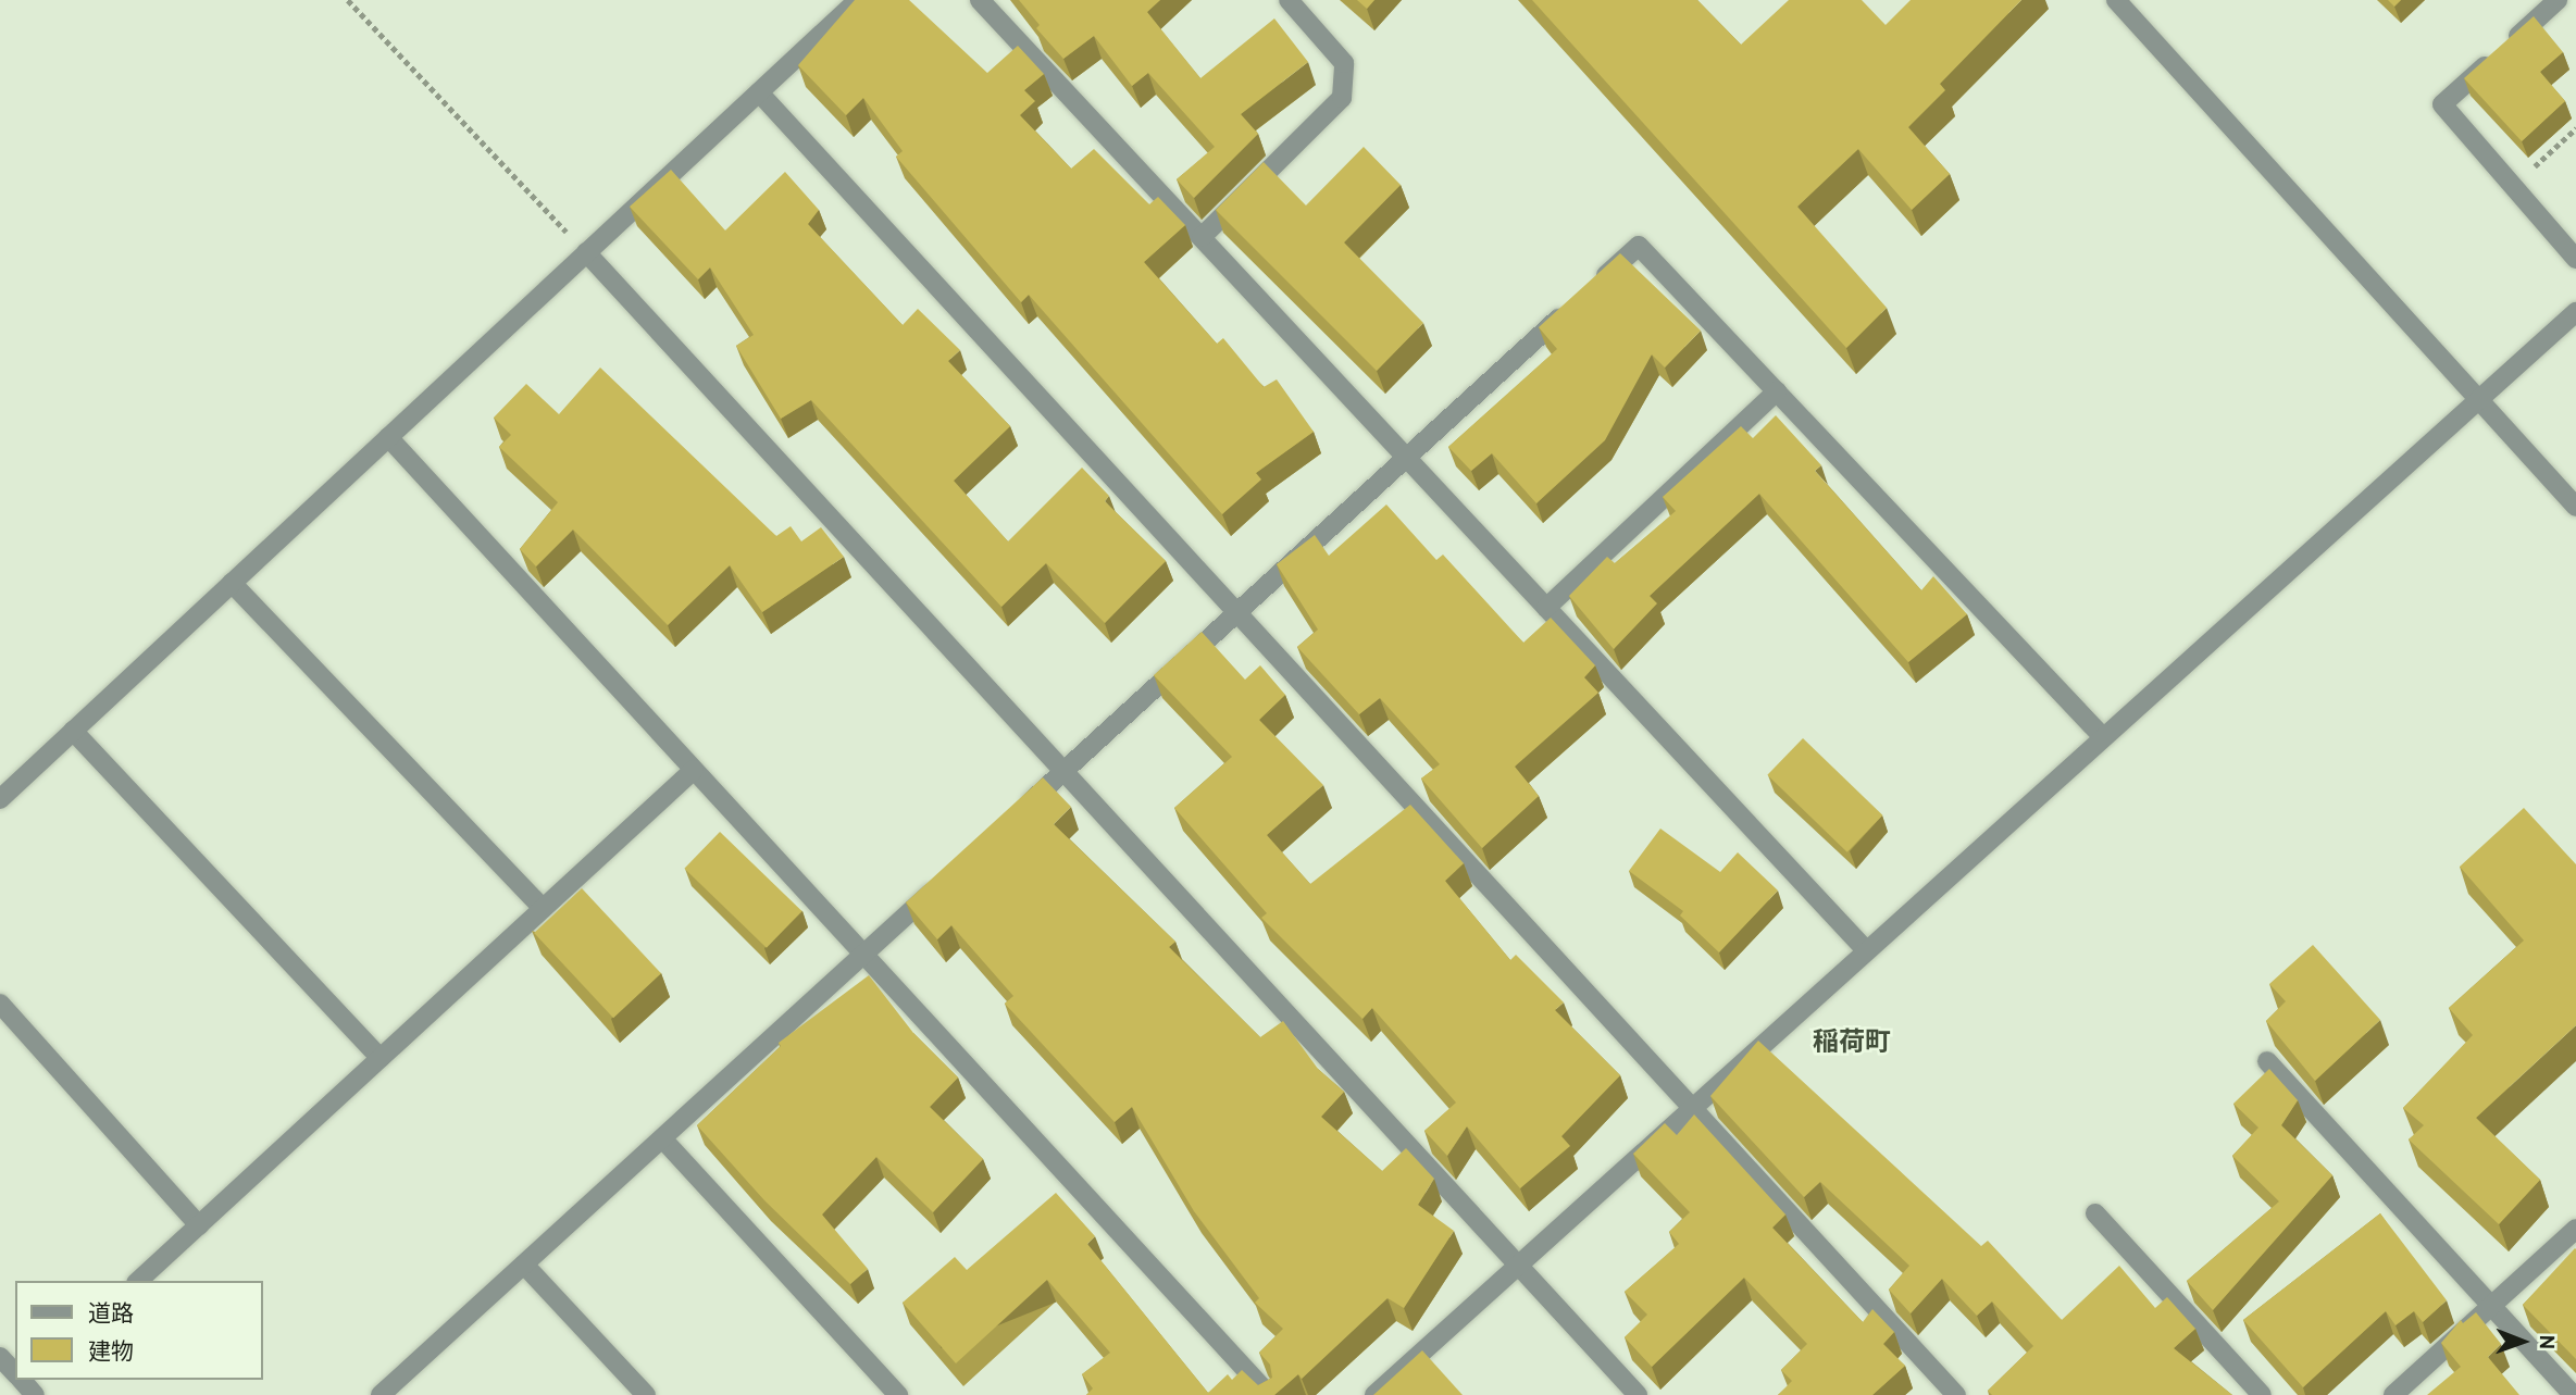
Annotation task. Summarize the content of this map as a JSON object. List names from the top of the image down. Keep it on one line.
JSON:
{"districts":["稲荷町"],"legend":["道路","建物"],"north":"right"}
